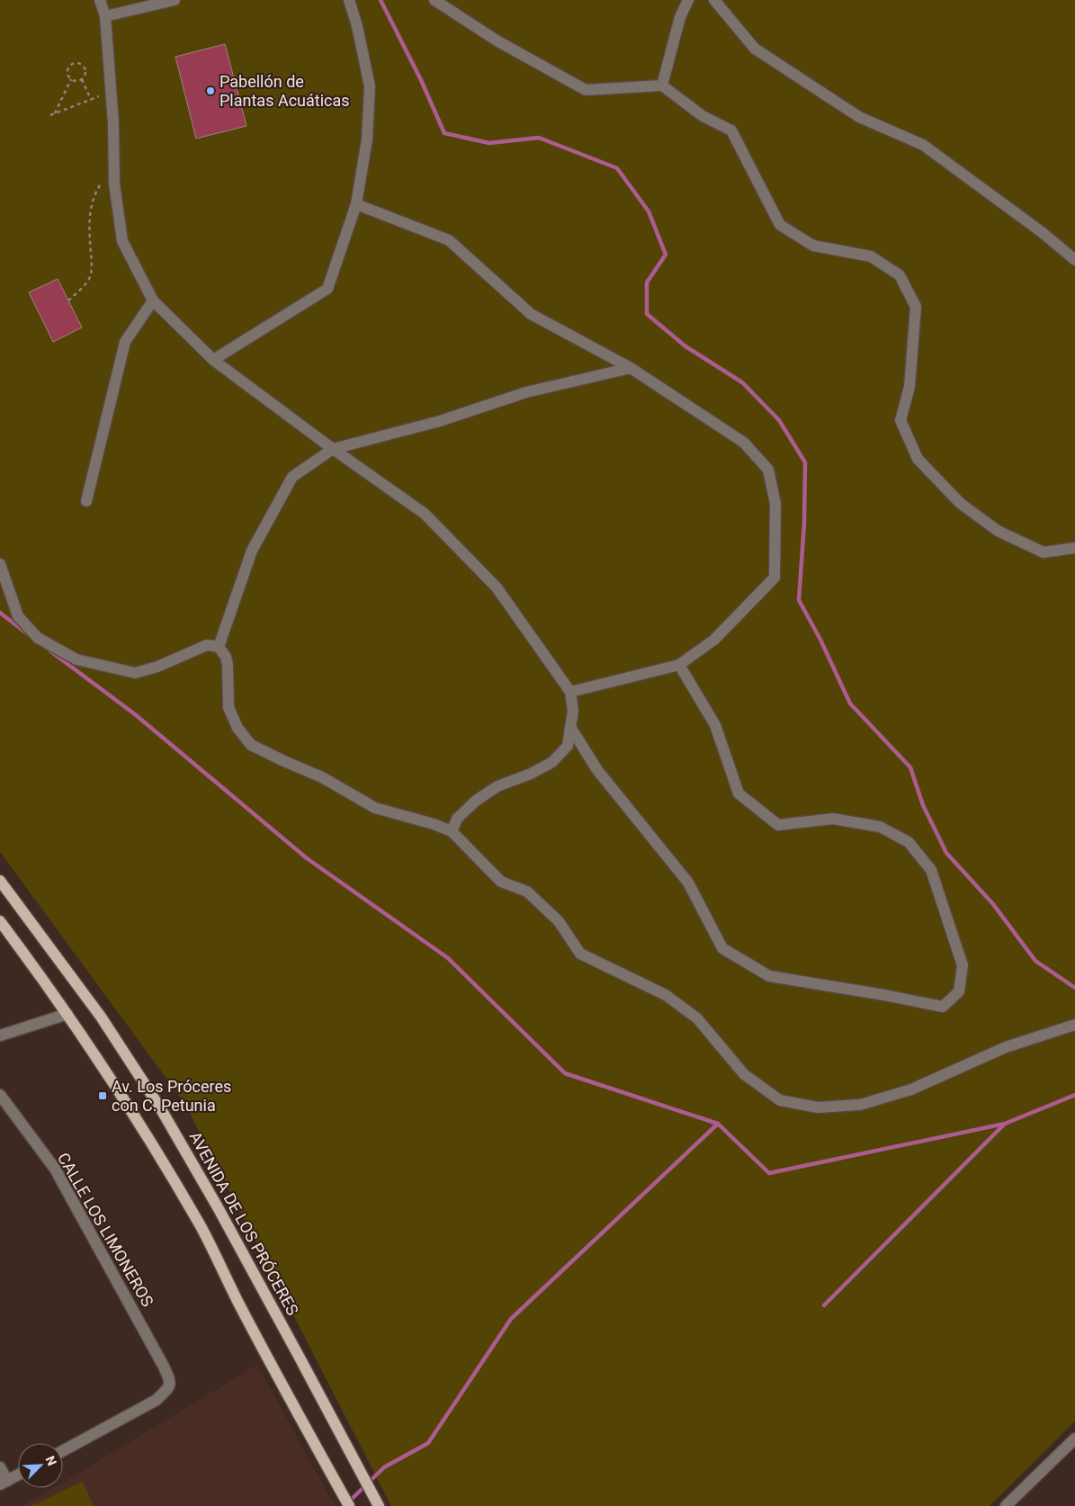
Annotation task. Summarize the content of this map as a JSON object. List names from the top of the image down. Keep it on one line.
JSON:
{"streets":{"main road":["AVENIDA DE LOS PRÓCERES"],"street":["CALLE LOS LIMONEROS"]},"places":{"other":["Pabellón de Plantas Acuáticas"],"transit":["Av. Los Próceres con C. Petunia"]},"north":"top right"}
